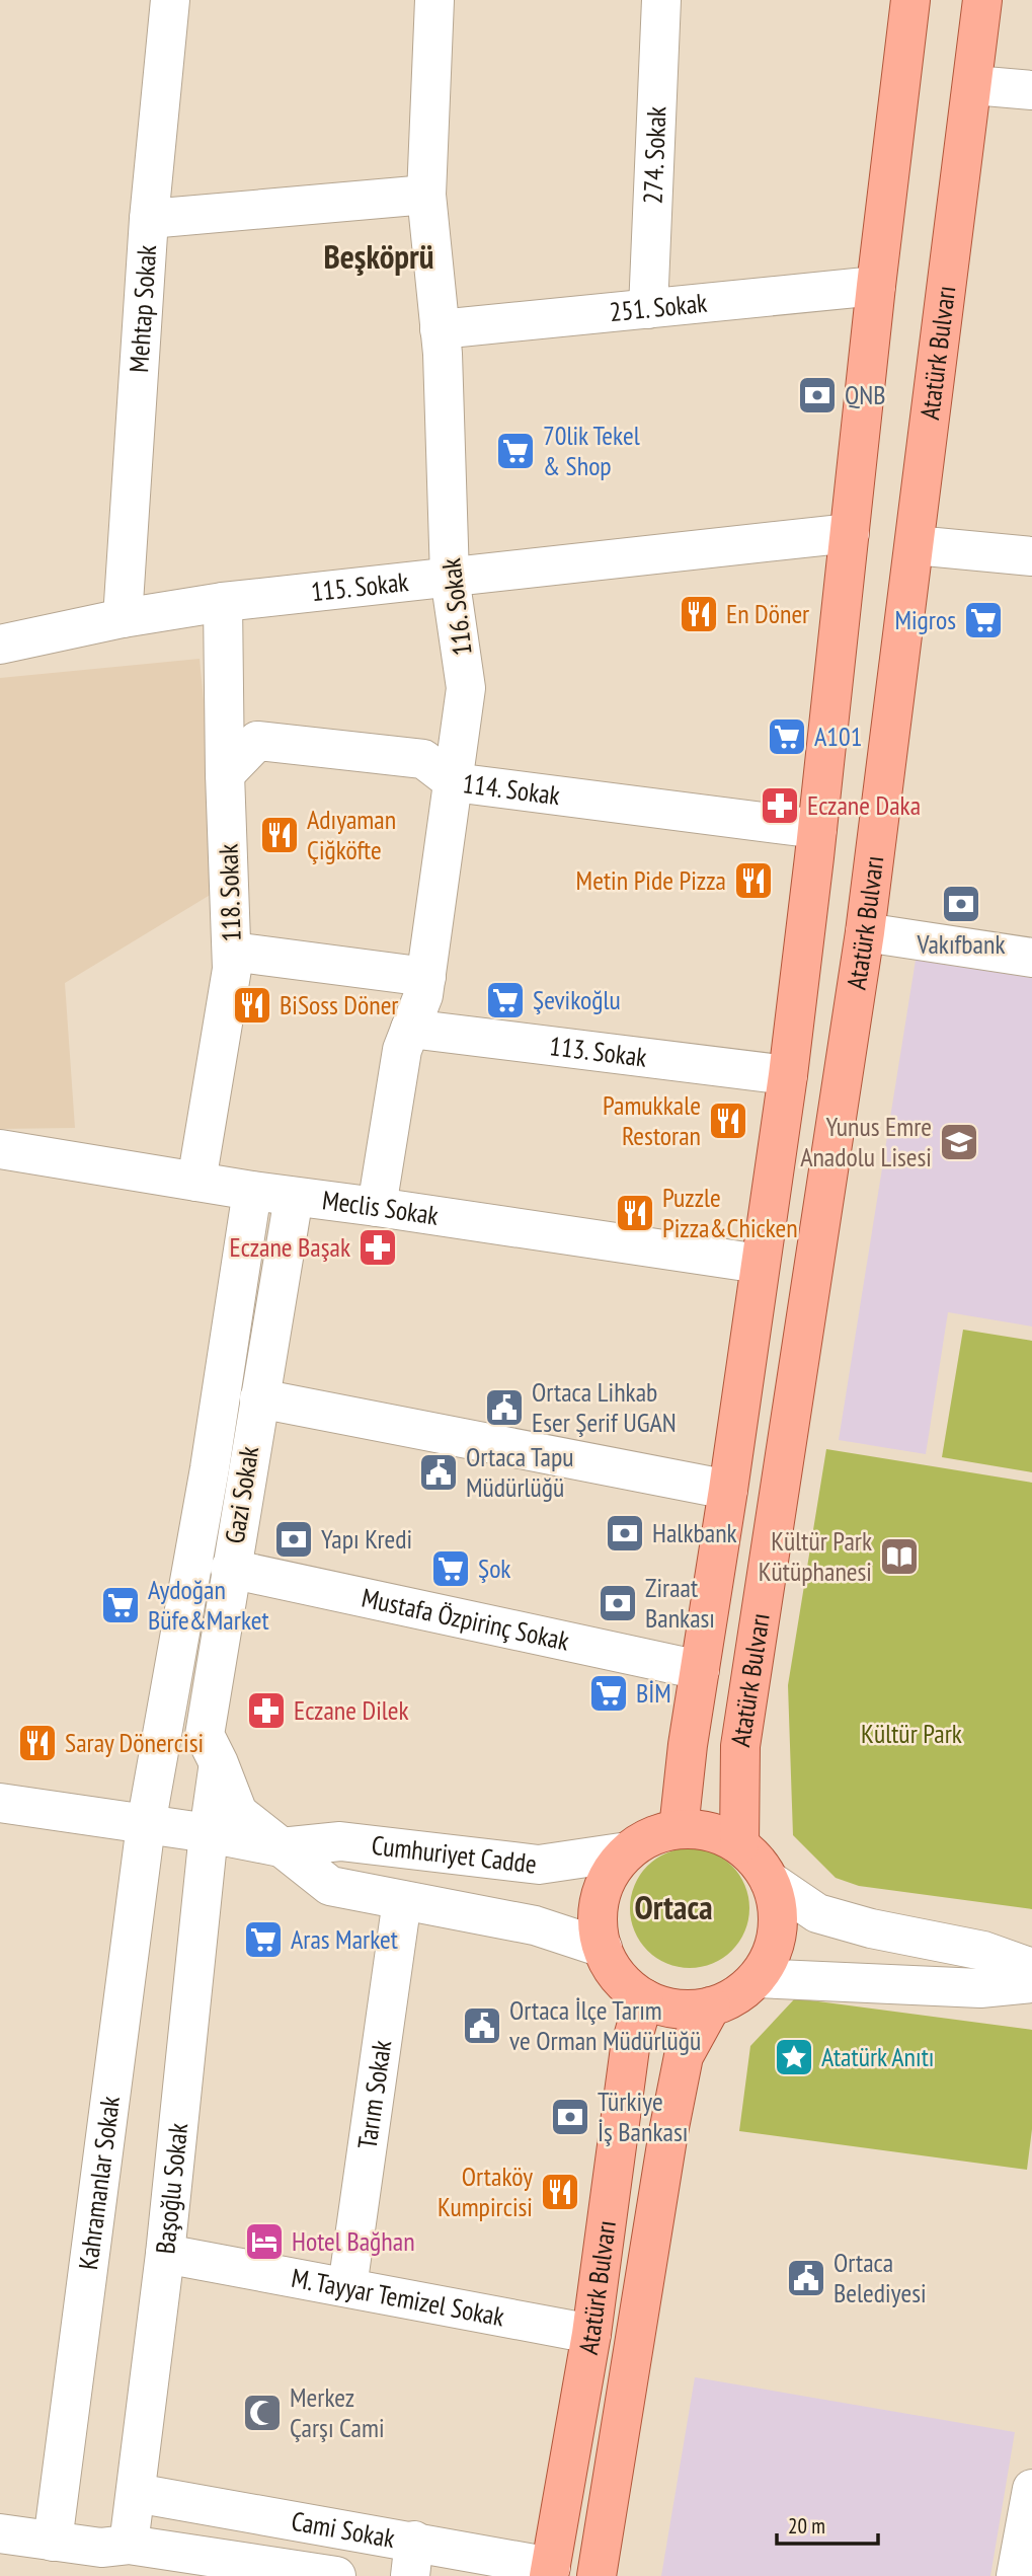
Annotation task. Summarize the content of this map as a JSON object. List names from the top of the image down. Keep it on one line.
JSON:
{"streets":{"main road":["Atatürk Bulvarı"],"street":["274. Sokak","251. Sokak","Mehtap Sokak","115. Sokak","116. Sokak","114. Sokak","118. Sokak","113. Sokak","Meclis Sokak","Gazi Sokak","Mustafa Özpirinç Sokak","Cumhuriyet Cadde","Tarım Sokak","Kahramanlar Sokak","Başoğlu Sokak","M. Tayyar Temizel Sokak","Cami Sokak"]},"crossings":[["274. Sokak","251. Sokak"],["251. Sokak","Atatürk Bulvarı"],["251. Sokak","116. Sokak"],["Mehtap Sokak","115. Sokak"],["Atatürk Bulvarı","115. Sokak"],["Atatürk Bulvarı","114. Sokak"],["Atatürk Bulvarı","113. Sokak"],["Atatürk Bulvarı","Meclis Sokak"],["Atatürk Bulvarı","Mustafa Özpirinç Sokak"],["Atatürk Bulvarı","Cumhuriyet Cadde"],["Atatürk Bulvarı","M. Tayyar Temizel Sokak"],["Atatürk Bulvarı","Cami Sokak"],["115. Sokak","116. Sokak"],["115. Sokak","118. Sokak"],["116. Sokak","114. Sokak"],["116. Sokak","113. Sokak"],["116. Sokak","Meclis Sokak"],["114. Sokak","118. Sokak"],["118. Sokak","Meclis Sokak"],["Meclis Sokak","Gazi Sokak"],["Gazi Sokak","Mustafa Özpirinç Sokak"],["Gazi Sokak","Cumhuriyet Cadde"],["Gazi Sokak","Kahramanlar Sokak"],["Cumhuriyet Cadde","Tarım Sokak"],["Cumhuriyet Cadde","Kahramanlar Sokak"],["Cumhuriyet Cadde","Başoğlu Sokak"],["Tarım Sokak","M. Tayyar Temizel Sokak"],["Kahramanlar Sokak","Cami Sokak"],["Başoğlu Sokak","M. Tayyar Temizel Sokak"],["Başoğlu Sokak","Cami Sokak"]],"districts":["Beşköprü","Ortaca"],"parks":["Kültür Park"],"places":{"bank":["QNB","Vakıfbank","Halkbank","Yapı Kredi","Ziraat Bankası","Türkiye İş Bankası"],"supermarket":["70lik Tekel & Shop","Migros","A101","Şevikoğlu","Şok","Aydoğan Büfe&Market","BİM","Aras Market"],"restaurant":["En Döner","Adıyaman Çiğköfte","Metin Pide Pizza","BiSoss Döner","Pamukkale Restoran","Puzzle Pizza&Chicken","Saray Dönercisi","Ortaköy Kumpircisi"],"pharmacy":["Eczane Daka","Eczane Başak","Eczane Dilek"],"school or university":["Yunus Emre Anadolu Lisesi"],"public building":["Ortaca Lihkab Eser Şerif UGAN","Ortaca Tapu Müdürlüğü","Ortaca İlçe Tarım ve Orman Müdürlüğü","Ortaca Belediyesi"],"library":["Kültür Park Kütüphanesi"],"place":["Atatürk Anıtı"],"hotel":["Hotel Bağhan"],"mosque":["Merkez Çarşı Cami"]},"scale_bar":"20 m"}
